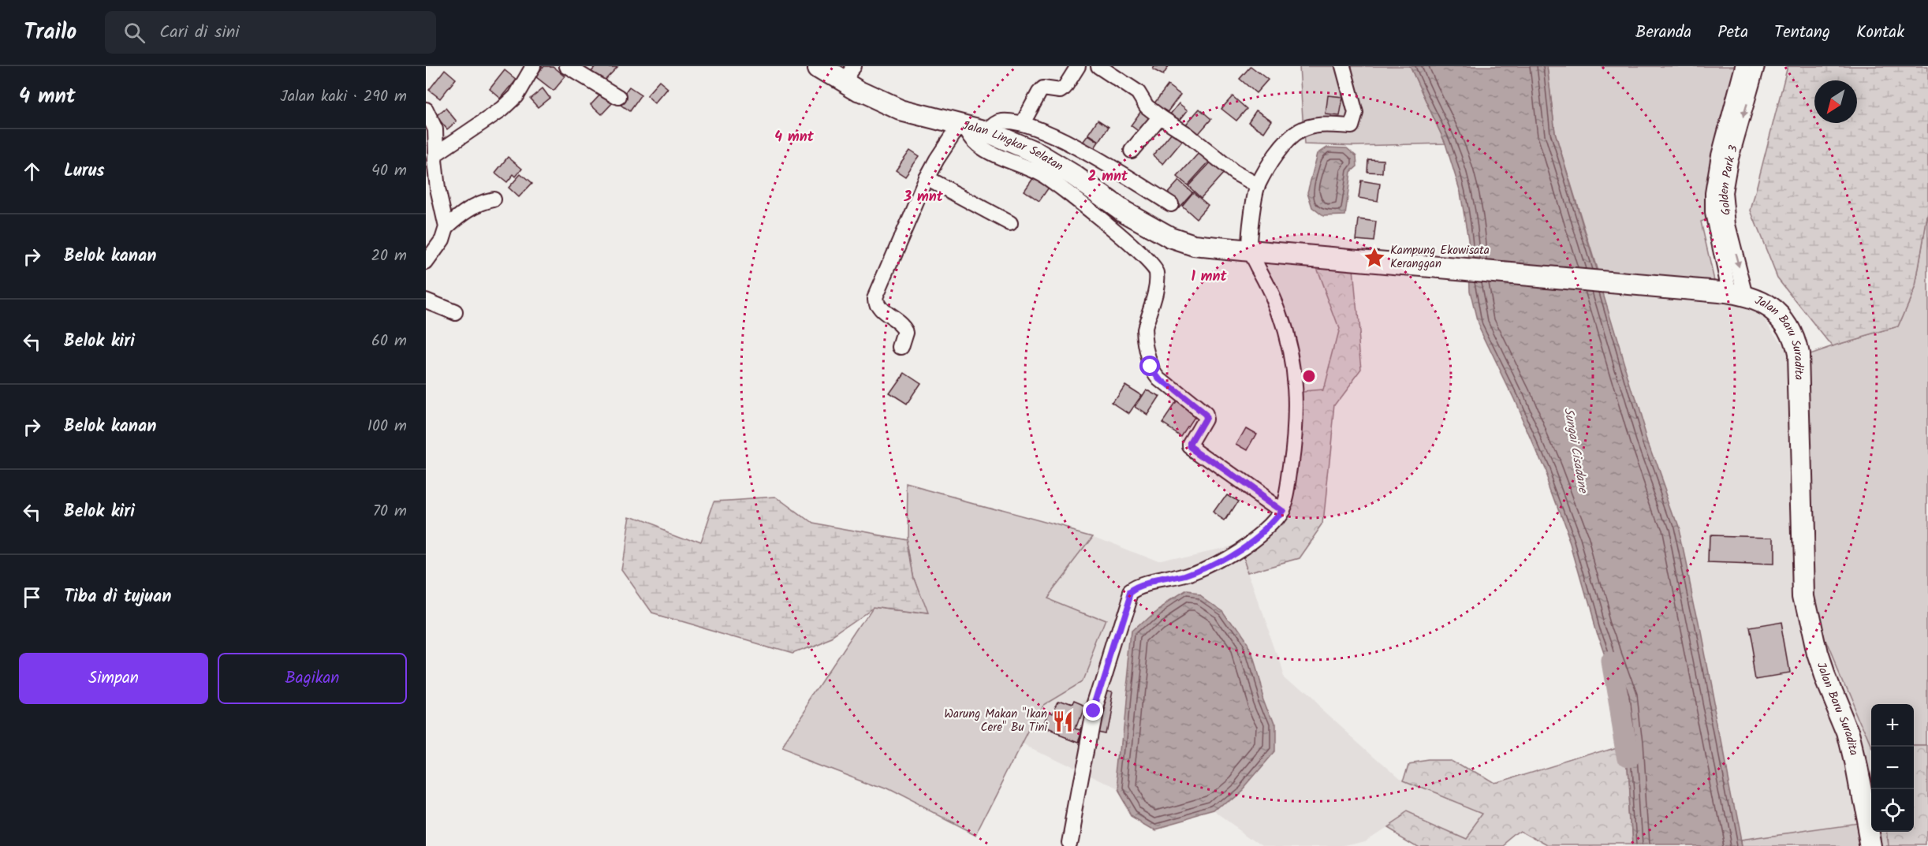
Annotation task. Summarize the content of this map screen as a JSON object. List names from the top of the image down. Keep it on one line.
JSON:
{"streets":{"main road":["Jalan Lingkar Selatan","Jalan Baru Suradita"],"street":["Golden Park 3"]},"crossings":[["Jalan Lingkar Selatan","Jalan Baru Suradita"],["Golden Park 3","Jalan Baru Suradita"]],"water":["Sungai Cisadane"],"places":{"place":["Kampung Ekowisata Keranggan"],"restaurant":["Warung Makan \"Ikan Cere\" Bu Tini"]},"north":"bottom left","page":{"header":"Trailo","search":"Cari di sini","nav":["Beranda","Peta","Tentang","Kontak"],"heading":["4 mnt","Jalan kaki · 290 m"],"list":[["Lurus","40 m"],["Belok kanan","20 m"],["Belok kiri","60 m"],["Belok kanan","100 m"],["Belok kiri","70 m"],"Tiba di tujuan"],"buttons":["Simpan","Bagikan"],"map_buttons":["+","−"]},"rings":["4 mnt","2 mnt","3 mnt","1 mnt"]}
